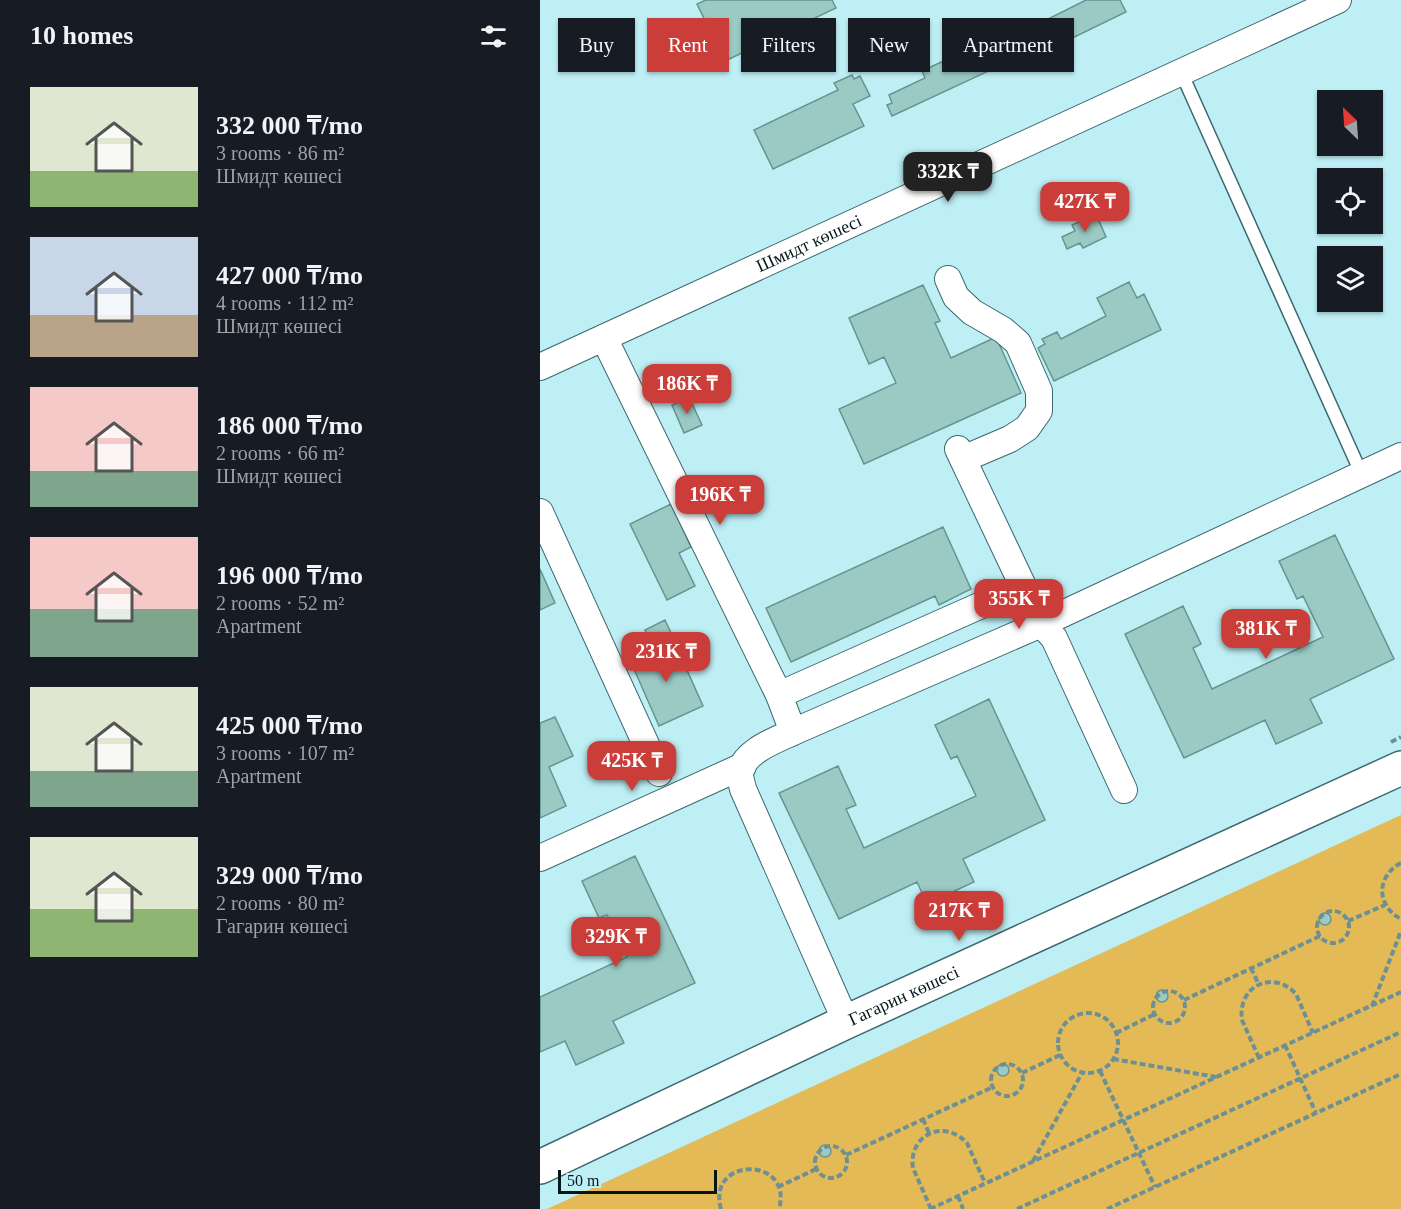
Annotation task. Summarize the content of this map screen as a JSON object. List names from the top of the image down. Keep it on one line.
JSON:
{"streets":{"main road":["Гагарин көшесі"],"street":["Шмидт көшесі"]},"scale_bar":"50 m","north":"top left","page":{"heading":"10 homes","chip":["Buy","Rent","Filters","New","Apartment"],"list":[{"name":"332 000 ₸/mo","note":"3 rooms · 86 m² · Шмидт көшесі"},{"name":"427 000 ₸/mo","note":"4 rooms · 112 m² · Шмидт көшесі"},{"name":"186 000 ₸/mo","note":"2 rooms · 66 m² · Шмидт көшесі"},{"name":"196 000 ₸/mo","note":"2 rooms · 52 m² · Apartment"},{"name":"425 000 ₸/mo","note":"3 rooms · 107 m² · Apartment"},{"name":"329 000 ₸/mo","note":"2 rooms · 80 m² · Гагарин көшесі"}],"price":["332K ₸","427K ₸","186K ₸","196K ₸","355K ₸","381K ₸","231K ₸","425K ₸","217K ₸","329K ₸"],"scale":"50 m"}}
